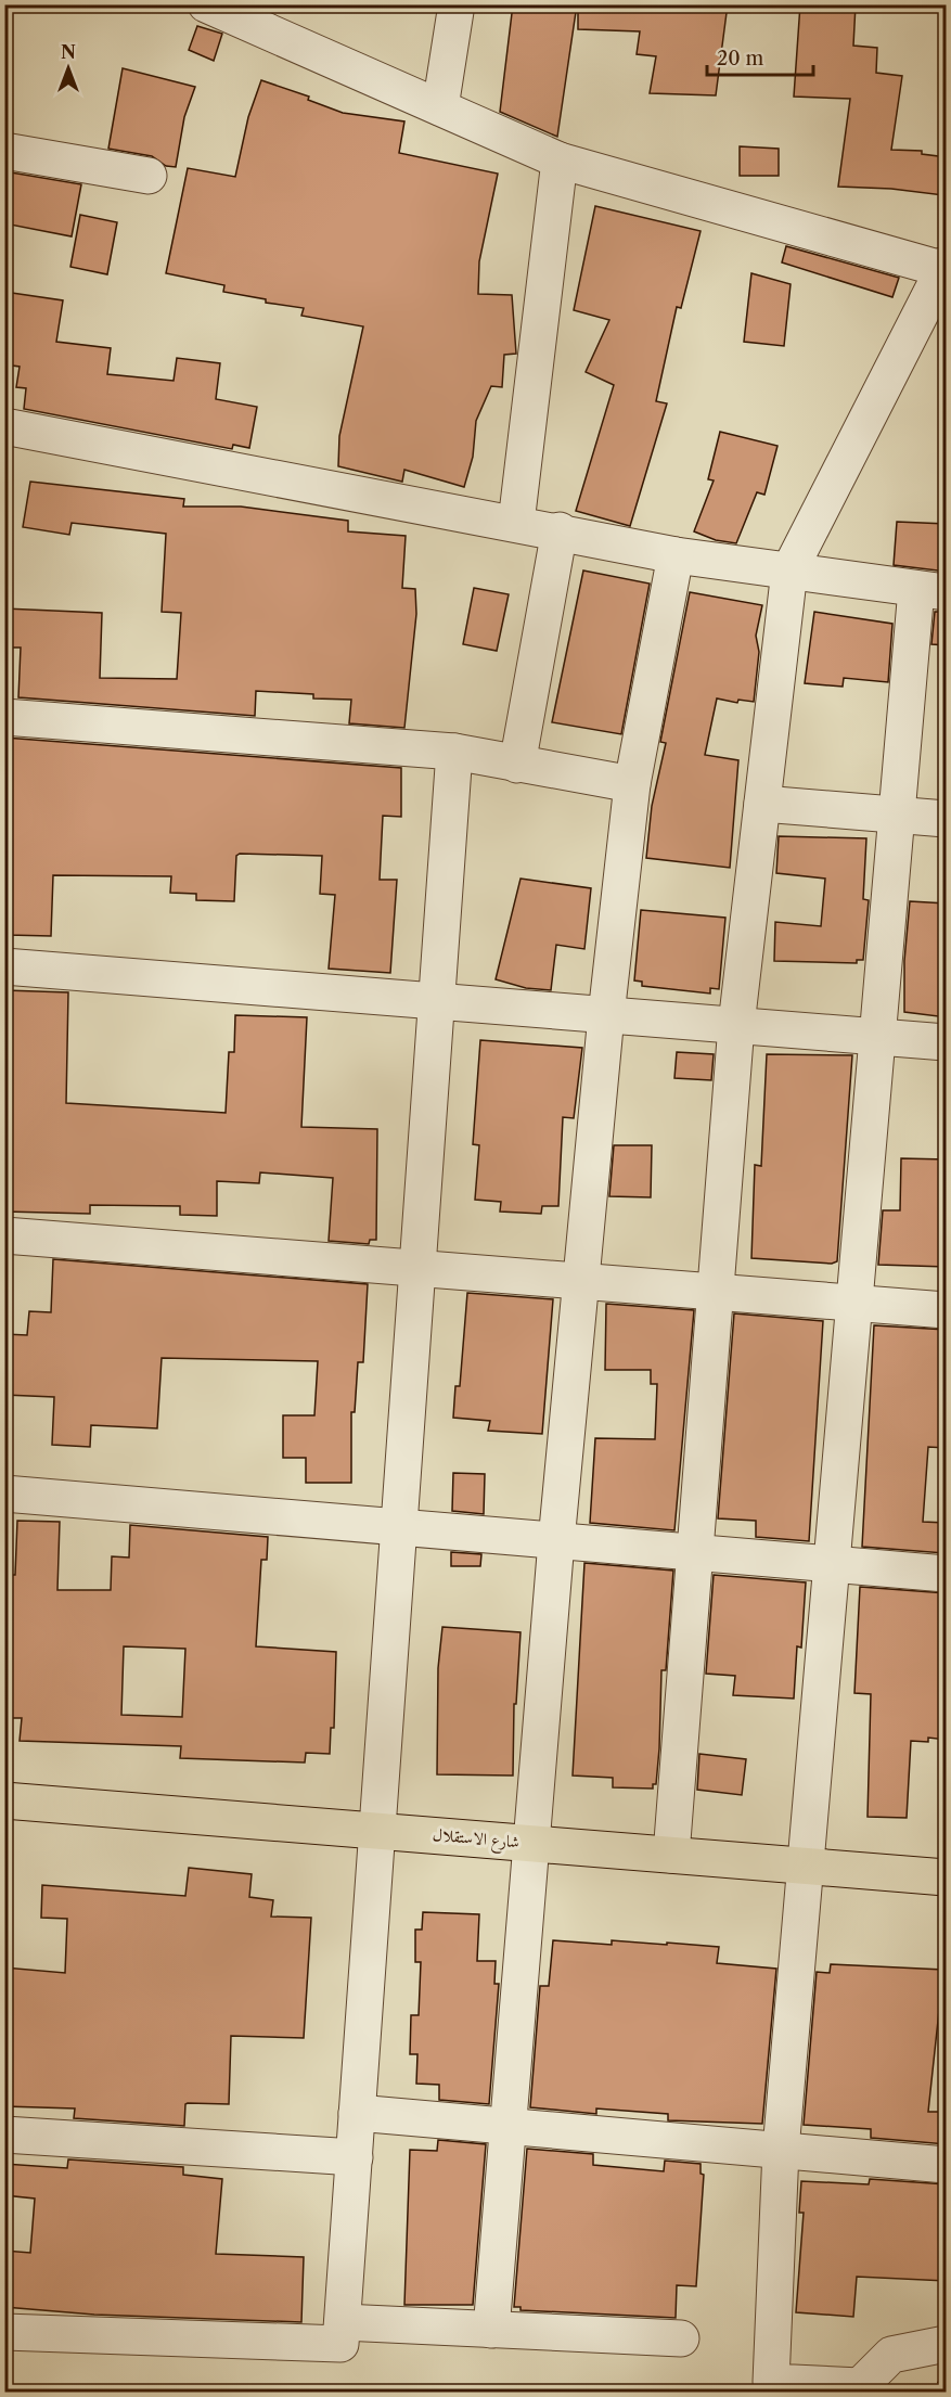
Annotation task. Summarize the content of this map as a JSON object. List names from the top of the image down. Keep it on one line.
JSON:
{"streets":{"highway":["شارع الاستقلال"]},"scale_bar":"20 m","north":"top"}
